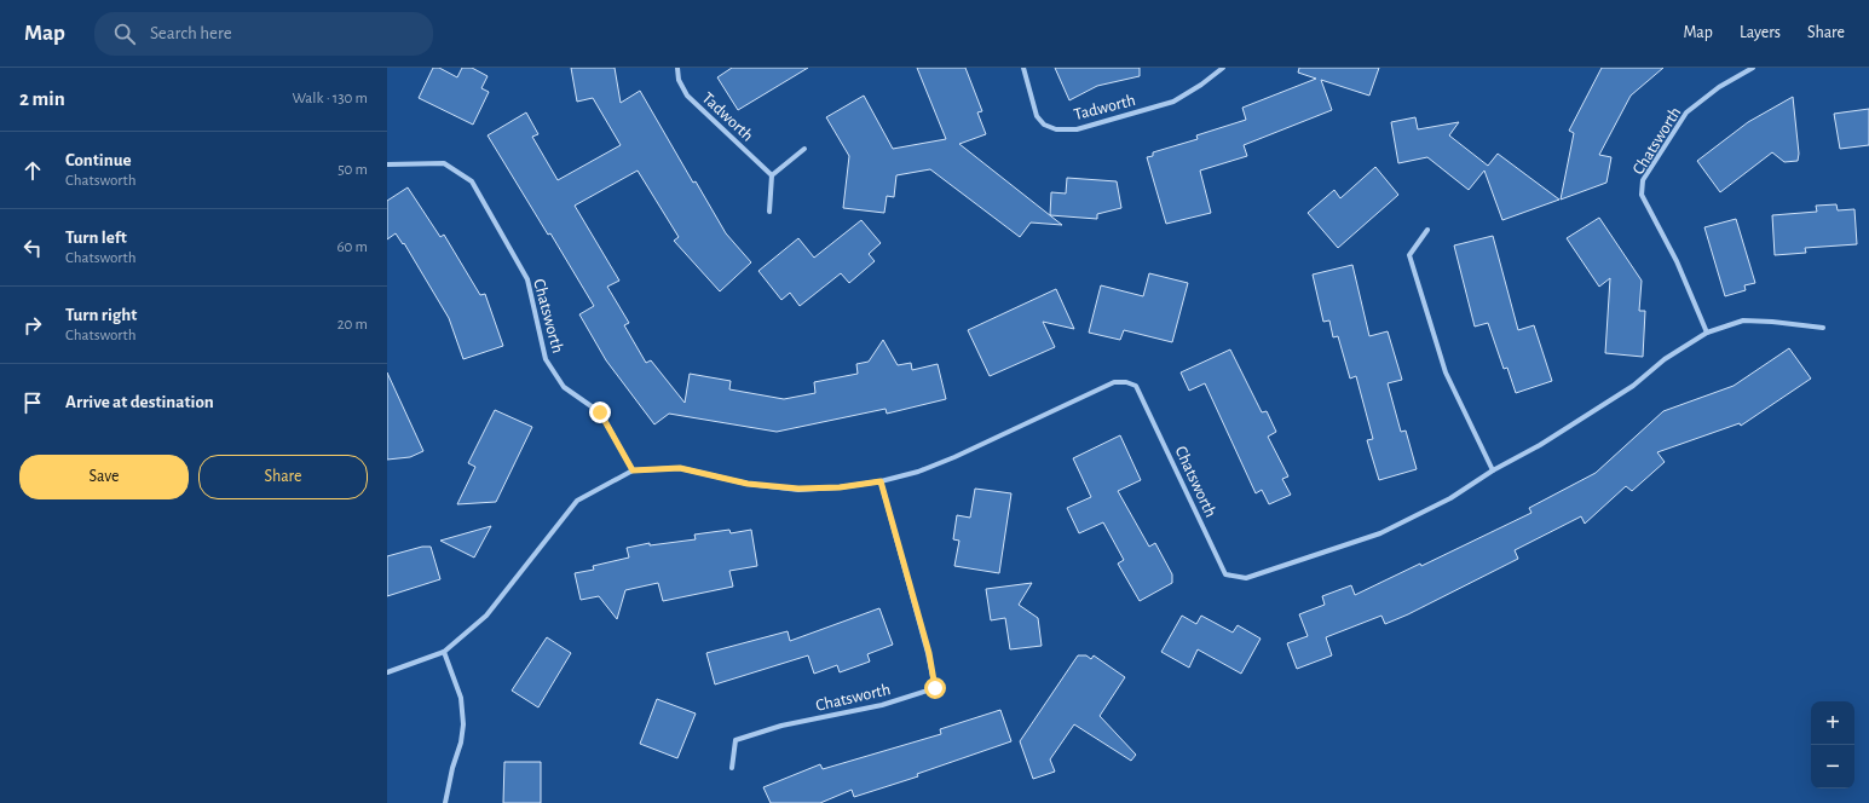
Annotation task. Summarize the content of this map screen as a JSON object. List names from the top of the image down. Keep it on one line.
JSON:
{"streets":{"street":["Tadworth","Chatsworth"]},"page":{"header":"Map","search":"Search here","nav":["Map","Layers","Share"],"heading":["2 min","Walk · 130 m"],"list":[["Continue","Chatsworth","50 m"],["Turn left","Chatsworth","60 m"],["Turn right","Chatsworth","20 m"],"Arrive at destination"],"buttons":["Save","Share"],"map_buttons":["+","−"]}}
